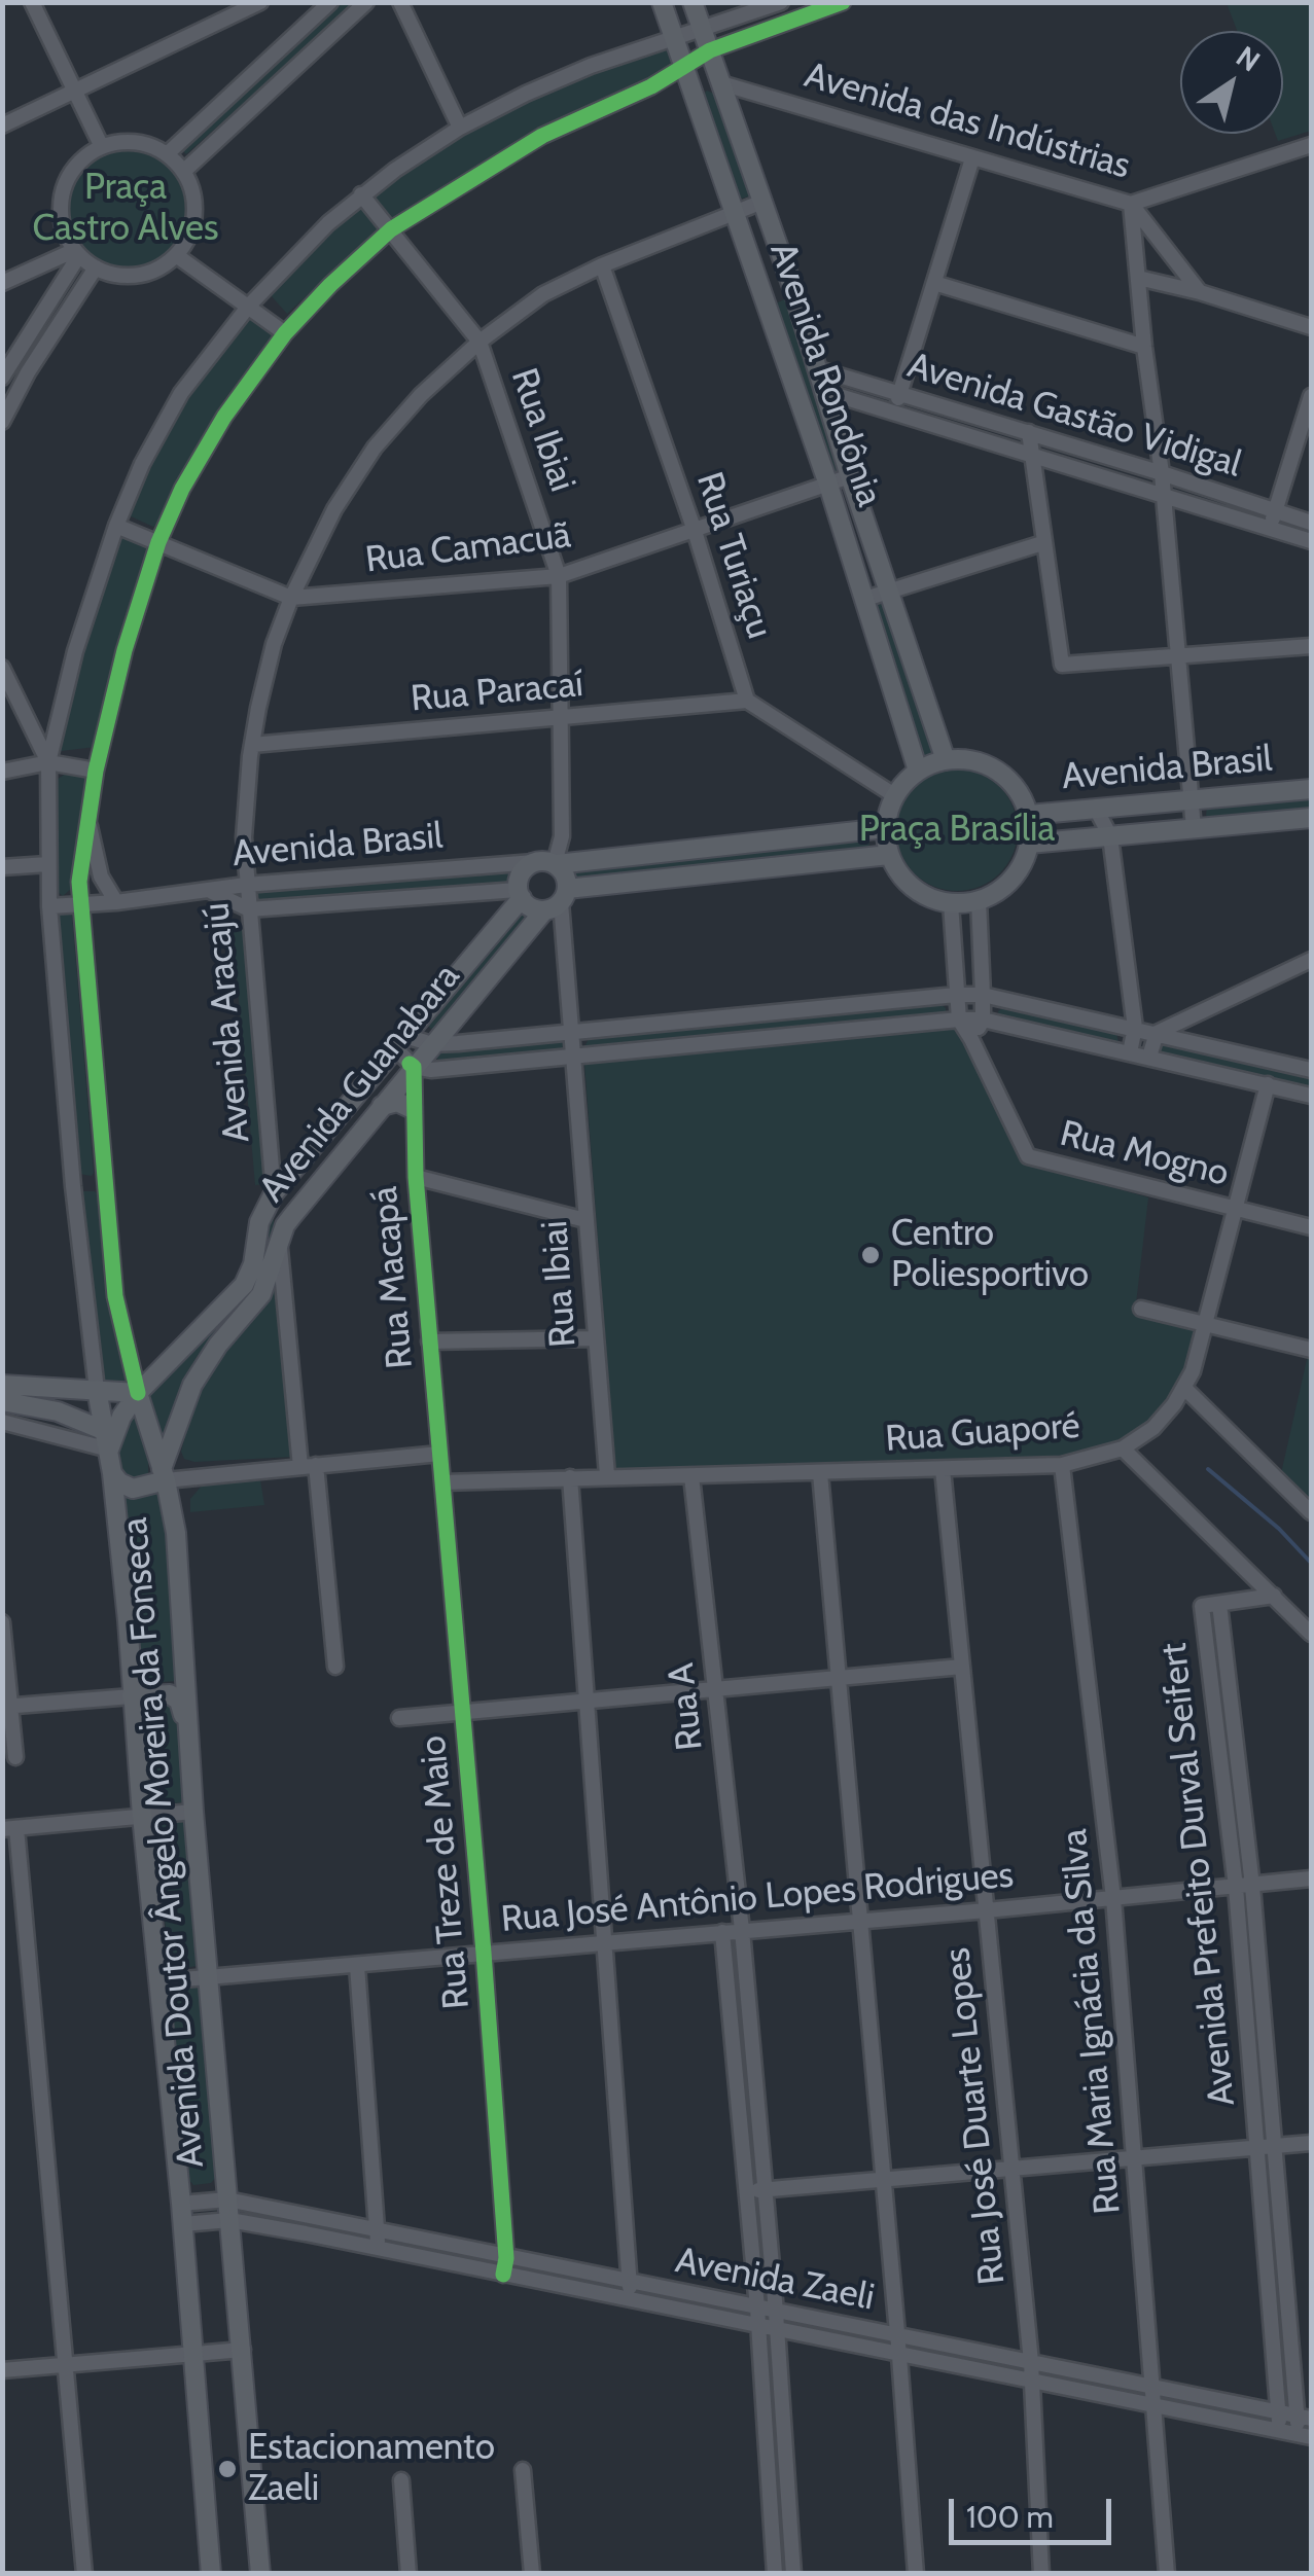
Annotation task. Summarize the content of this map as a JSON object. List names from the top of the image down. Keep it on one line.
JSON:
{"streets":{"main road":["Avenida Rondônia","Avenida Brasil","Avenida Guanabara","Avenida Doutor Ângelo Moreira da Fonseca"],"street":["Avenida das Indústrias","Avenida Gastão Vidigal","Rua Ibiai","Rua Camacuã","Rua Turiaçu","Rua Paracaí","Avenida Aracajú","Rua Mogno","Rua Macapá","Rua Guaporé","Rua A","Rua Treze de Maio","Avenida Prefeito Durval Seifert","Rua José Antônio Lopes Rodrigues","Rua Maria Ignácia da Silva","Rua José Duarte Lopes","Avenida Zaeli"]},"crossings":[["Avenida das Indústrias","Avenida Rondônia"],["Avenida Rondônia","Avenida Gastão Vidigal"],["Avenida Rondônia","Rua Camacuã"],["Avenida Rondônia","Avenida Brasil"],["Avenida Rondônia","Avenida Aracajú"],["Avenida Rondônia","Avenida Doutor Ângelo Moreira da Fonseca"],["Rua Ibiai","Rua Camacuã"],["Rua Ibiai","Rua Paracaí"],["Rua Ibiai","Avenida Brasil"],["Rua Ibiai","Avenida Aracajú"],["Rua Ibiai","Avenida Guanabara"],["Rua Ibiai","Rua Guaporé"],["Rua Ibiai","Avenida Doutor Ângelo Moreira da Fonseca"],["Rua Camacuã","Rua Turiaçu"],["Rua Camacuã","Avenida Aracajú"],["Rua Camacuã","Avenida Doutor Ângelo Moreira da Fonseca"],["Rua Turiaçu","Rua Paracaí"],["Rua Turiaçu","Avenida Aracajú"],["Rua Paracaí","Avenida Aracajú"],["Avenida Brasil","Avenida Aracajú"],["Avenida Brasil","Avenida Guanabara"],["Avenida Aracajú","Avenida Guanabara"],["Avenida Guanabara","Rua Macapá"],["Avenida Guanabara","Avenida Doutor Ângelo Moreira da Fonseca"],["Rua Mogno","Rua Guaporé"],["Rua Macapá","Rua Guaporé"],["Rua Macapá","Rua Treze de Maio"],["Rua Guaporé","Rua A"],["Rua Guaporé","Rua Treze de Maio"],["Rua Guaporé","Rua Maria Ignácia da Silva"],["Rua Guaporé","Rua José Duarte Lopes"],["Rua A","Rua José Antônio Lopes Rodrigues"],["Rua A","Avenida Zaeli"],["Avenida Doutor Ângelo Moreira da Fonseca","Rua José Antônio Lopes Rodrigues"],["Avenida Doutor Ângelo Moreira da Fonseca","Avenida Zaeli"],["Rua Treze de Maio","Rua José Antônio Lopes Rodrigues"],["Rua Treze de Maio","Avenida Zaeli"],["Avenida Prefeito Durval Seifert","Rua José Antônio Lopes Rodrigues"],["Avenida Prefeito Durval Seifert","Avenida Zaeli"],["Rua José Antônio Lopes Rodrigues","Rua Maria Ignácia da Silva"],["Rua José Antônio Lopes Rodrigues","Rua José Duarte Lopes"],["Rua Maria Ignácia da Silva","Avenida Zaeli"],["Rua José Duarte Lopes","Avenida Zaeli"]],"parks":["Praça Castro Alves","Praça Brasília"],"places":["Centro Poliesportivo","Estacionamento Zaeli"],"scale_bar":"100 m","north":"top right"}
